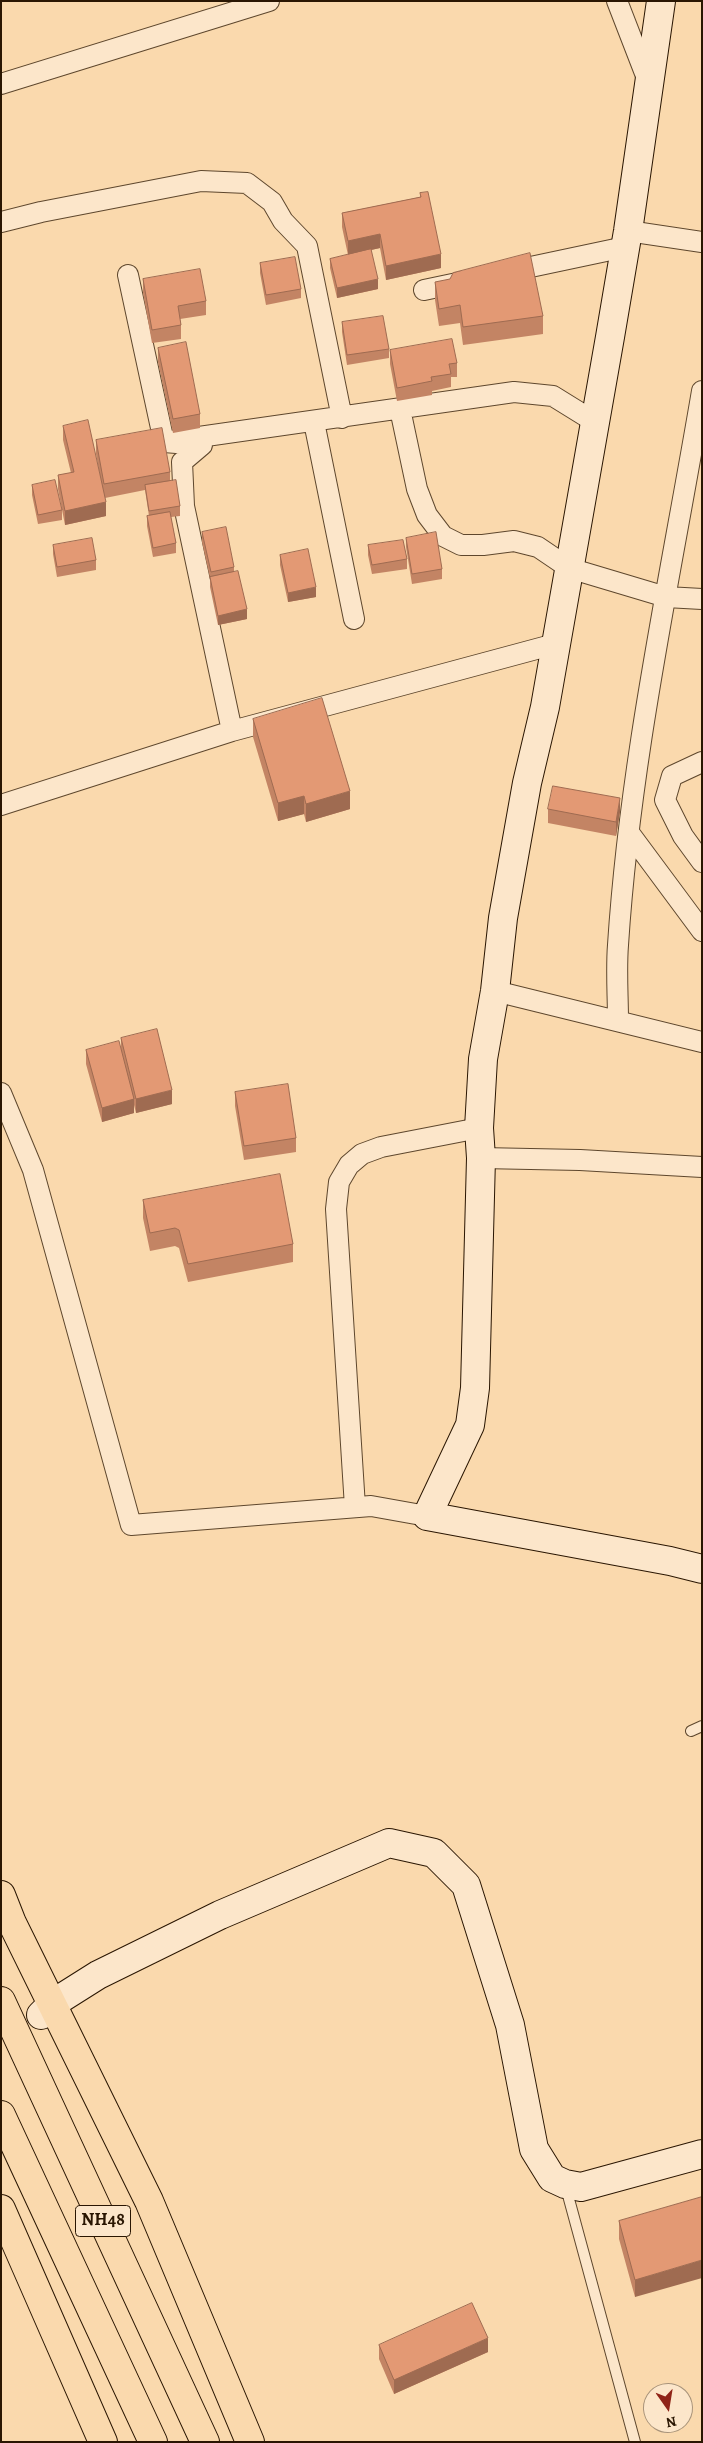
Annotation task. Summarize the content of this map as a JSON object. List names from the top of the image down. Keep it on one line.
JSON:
{"streets":{"highway":["NH48"]},"north":"bottom"}
